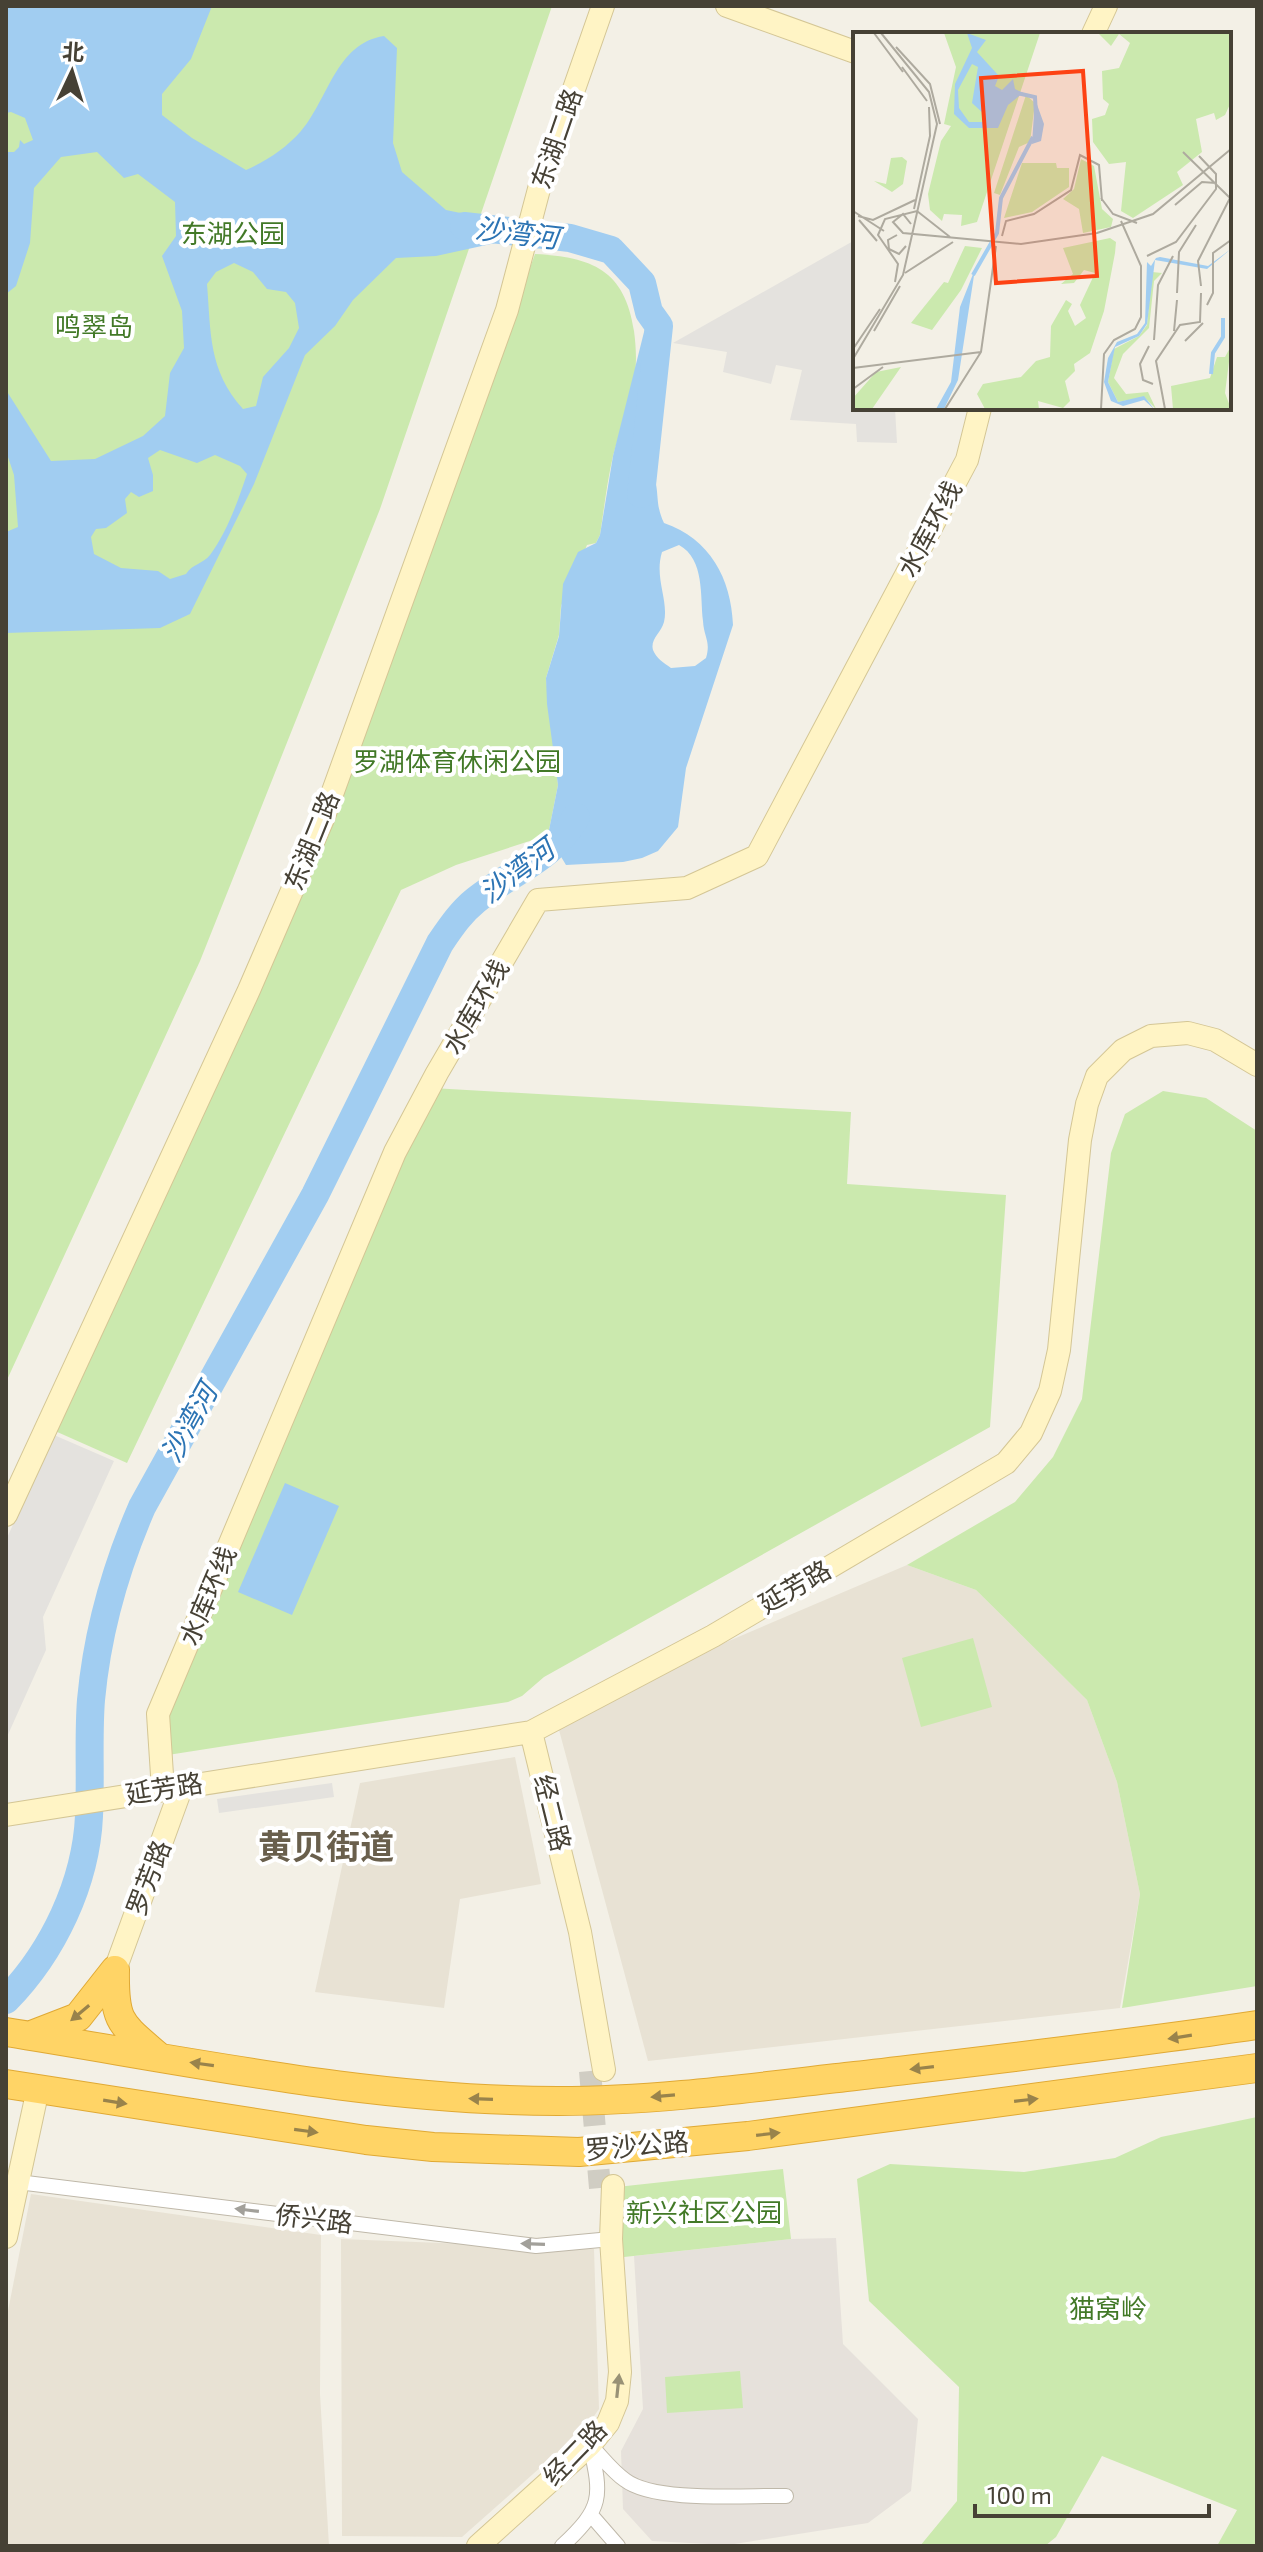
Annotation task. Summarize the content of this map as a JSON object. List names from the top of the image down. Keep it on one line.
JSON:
{"streets":{"highway":["罗沙公路"],"street":["东湖二路","水库环线","延芳路","经二路","罗芳路","侨兴路"]},"crossings":[["水库环线","延芳路"],["水库环线","罗芳路"],["延芳路","经二路"],["延芳路","罗芳路"],["经二路","侨兴路"]],"one_way":["侨兴路"],"districts":["黄贝街道"],"water":["沙湾河"],"parks":["东湖公园","鸣翠岛","罗湖体育休闲公园","新兴社区公园","猫窝岭"],"scale_bar":"100 m","north":"top"}
